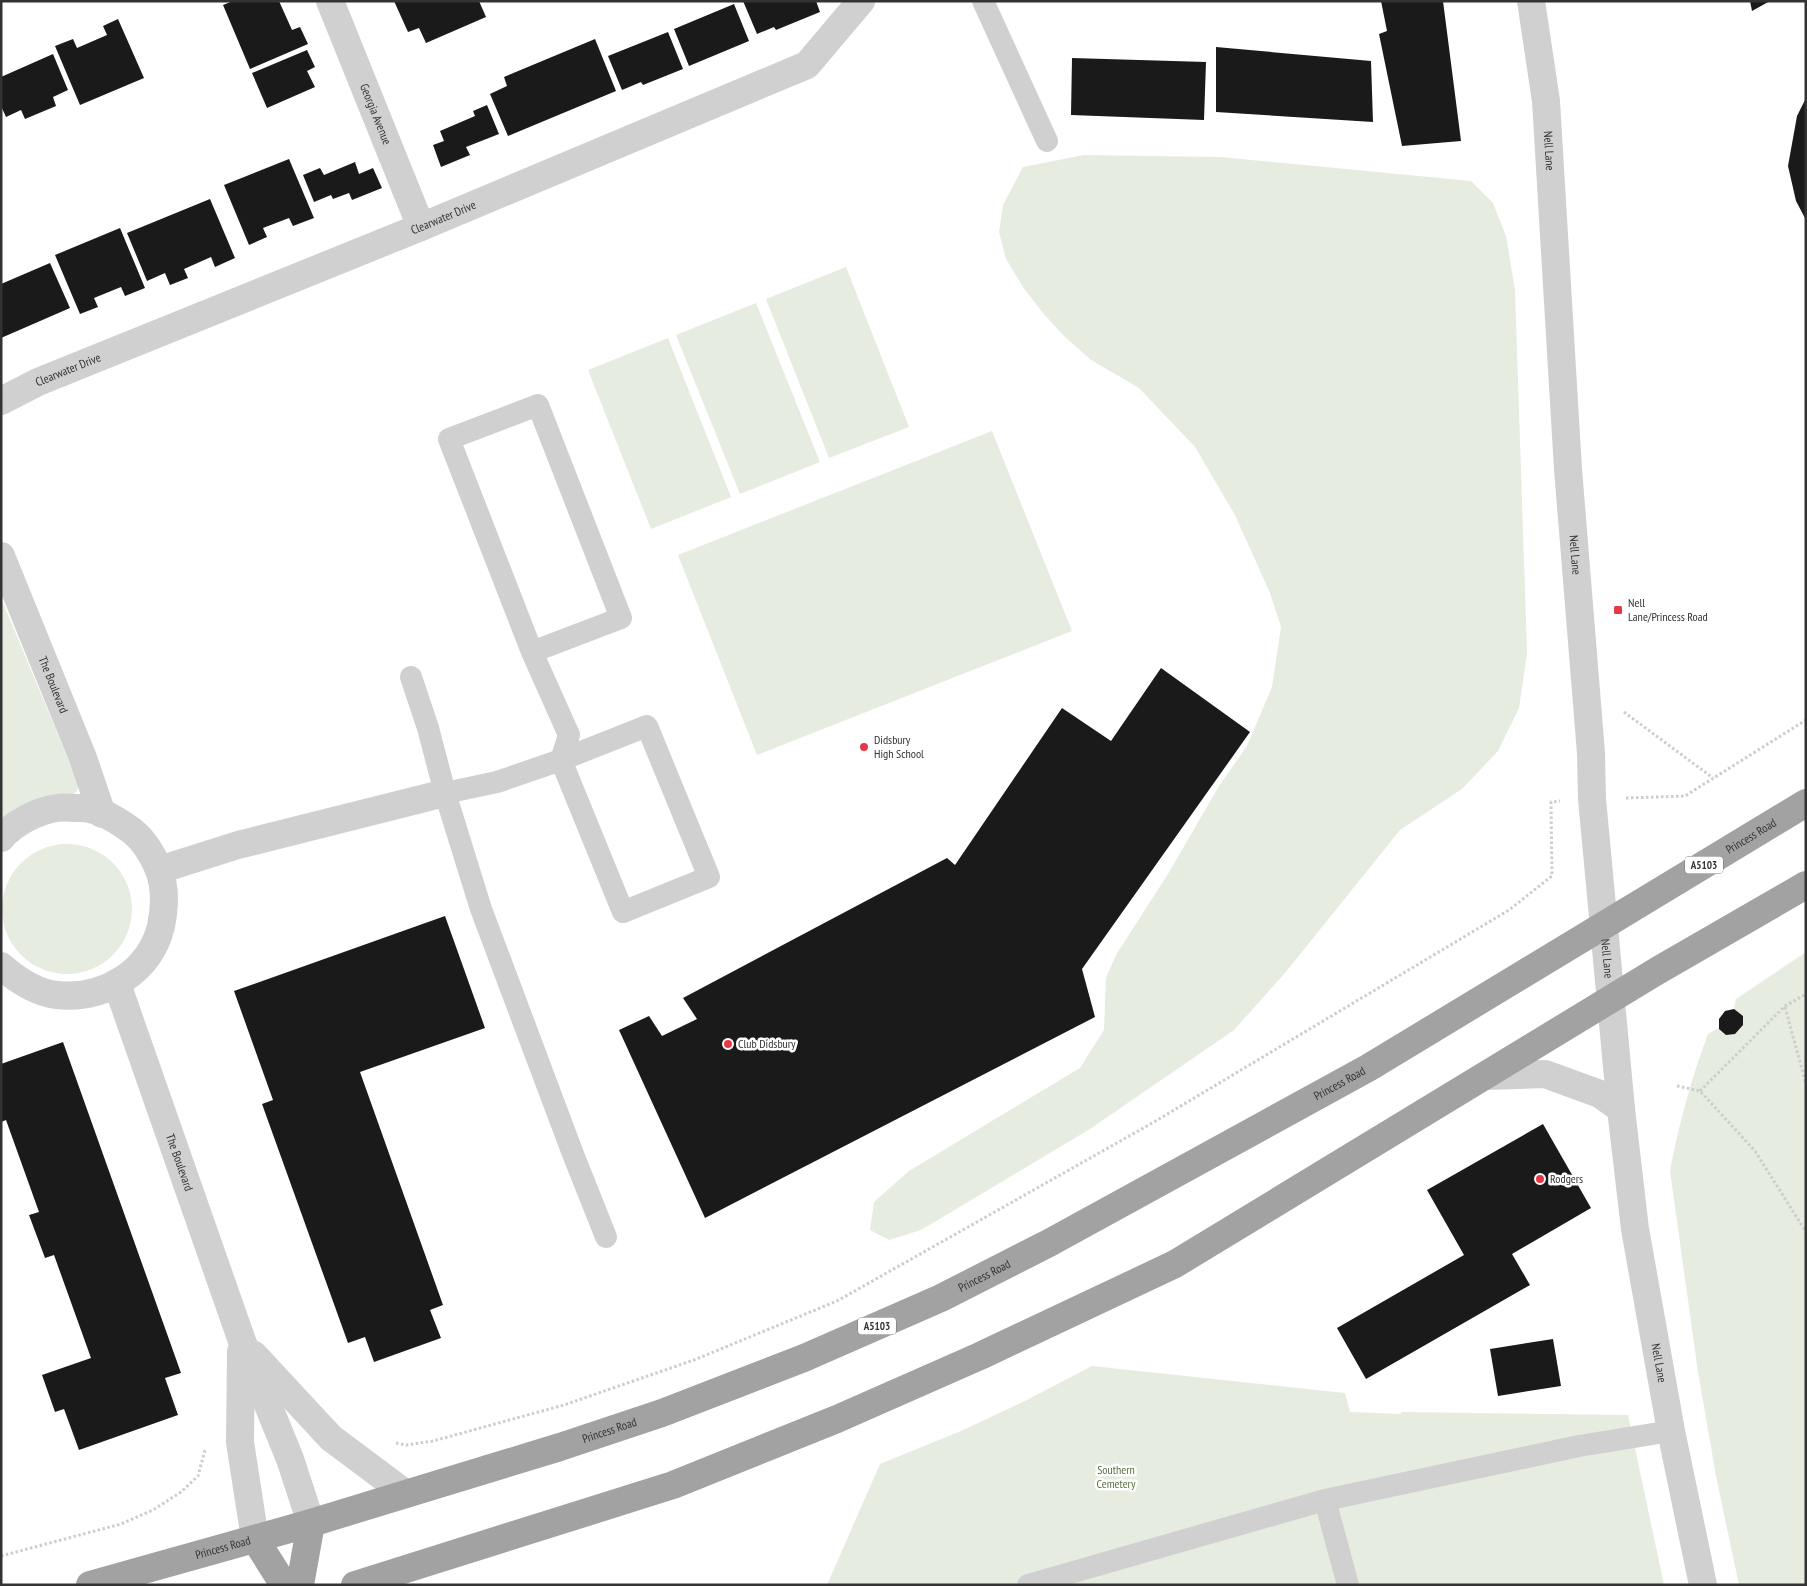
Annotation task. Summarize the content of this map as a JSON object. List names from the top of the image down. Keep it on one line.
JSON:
{"streets":{"highway":["Princess Road","A5103"],"street":["Georgia Avenue","Nell Lane","Clearwater Drive","The Boulevard"]},"crossings":[["Georgia Avenue","Clearwater Drive"],["Nell Lane","Princess Road"],["The Boulevard","Princess Road"]],"parks":["Southern Cemetery"],"places":{"transit":["Nell Lane/Princess Road"],"other":["Didsbury High School","Club Didsbury","Rodgers"]}}
